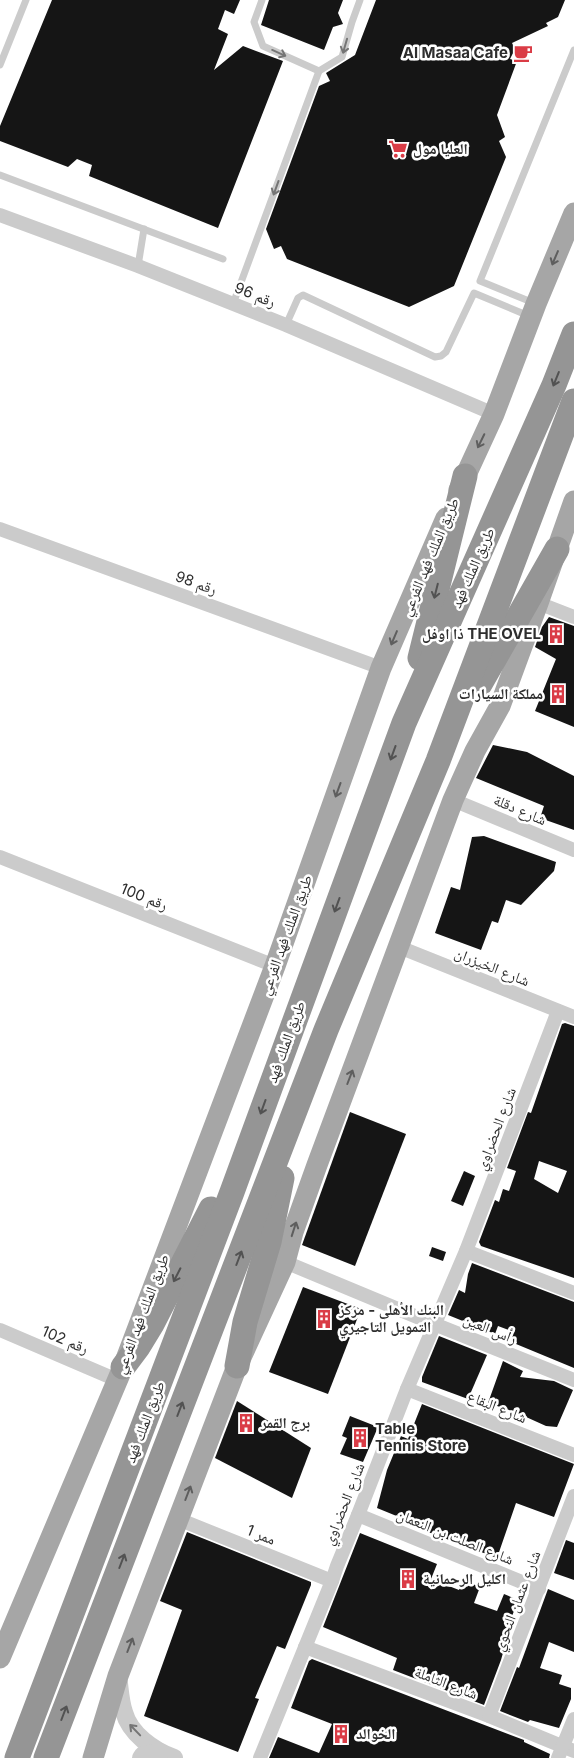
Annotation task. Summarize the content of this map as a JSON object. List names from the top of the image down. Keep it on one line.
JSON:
{"streets":{"highway":["طريق الملك فهد"],"main road":["طريق الملك فهد الفرعي"],"street":["رقم 96","رقم 98","شارع دقلة","رقم 100","شارع الخيزران","شارع الحضراوي","رأس العين","رقم 102","شارع البقاع","ممر 1","شارع الصلت بن النعمان","شارع عثمان النحوي","شارع الثاملة"]},"crossings":[["رقم 96","طريق الملك فهد الفرعي"],["طريق الملك فهد الفرعي","رقم 98"],["طريق الملك فهد الفرعي","رقم 100"],["طريق الملك فهد الفرعي","رقم 102"],["شارع الخيزران","شارع الحضراوي"],["شارع الحضراوي","رأس العين"],["شارع الحضراوي","شارع البقاع"],["شارع الحضراوي","ممر 1"],["شارع الحضراوي","شارع الصلت بن النعمان"],["شارع الحضراوي","شارع الثاملة"],["شارع الصلت بن النعمان","شارع عثمان النحوي"],["شارع عثمان النحوي","شارع الثاملة"]],"places":{"cafe":["Al Masaa Cafe"],"supermarket":["العليا مول"],"building":["ذا اوفل THE OVEL","مملكة السيارات","البنك الأهلي - مركز التمويل التاجيري","برج القمر","Table Tennis Store","اكليل الرحمانية","الخوالد"]}}
